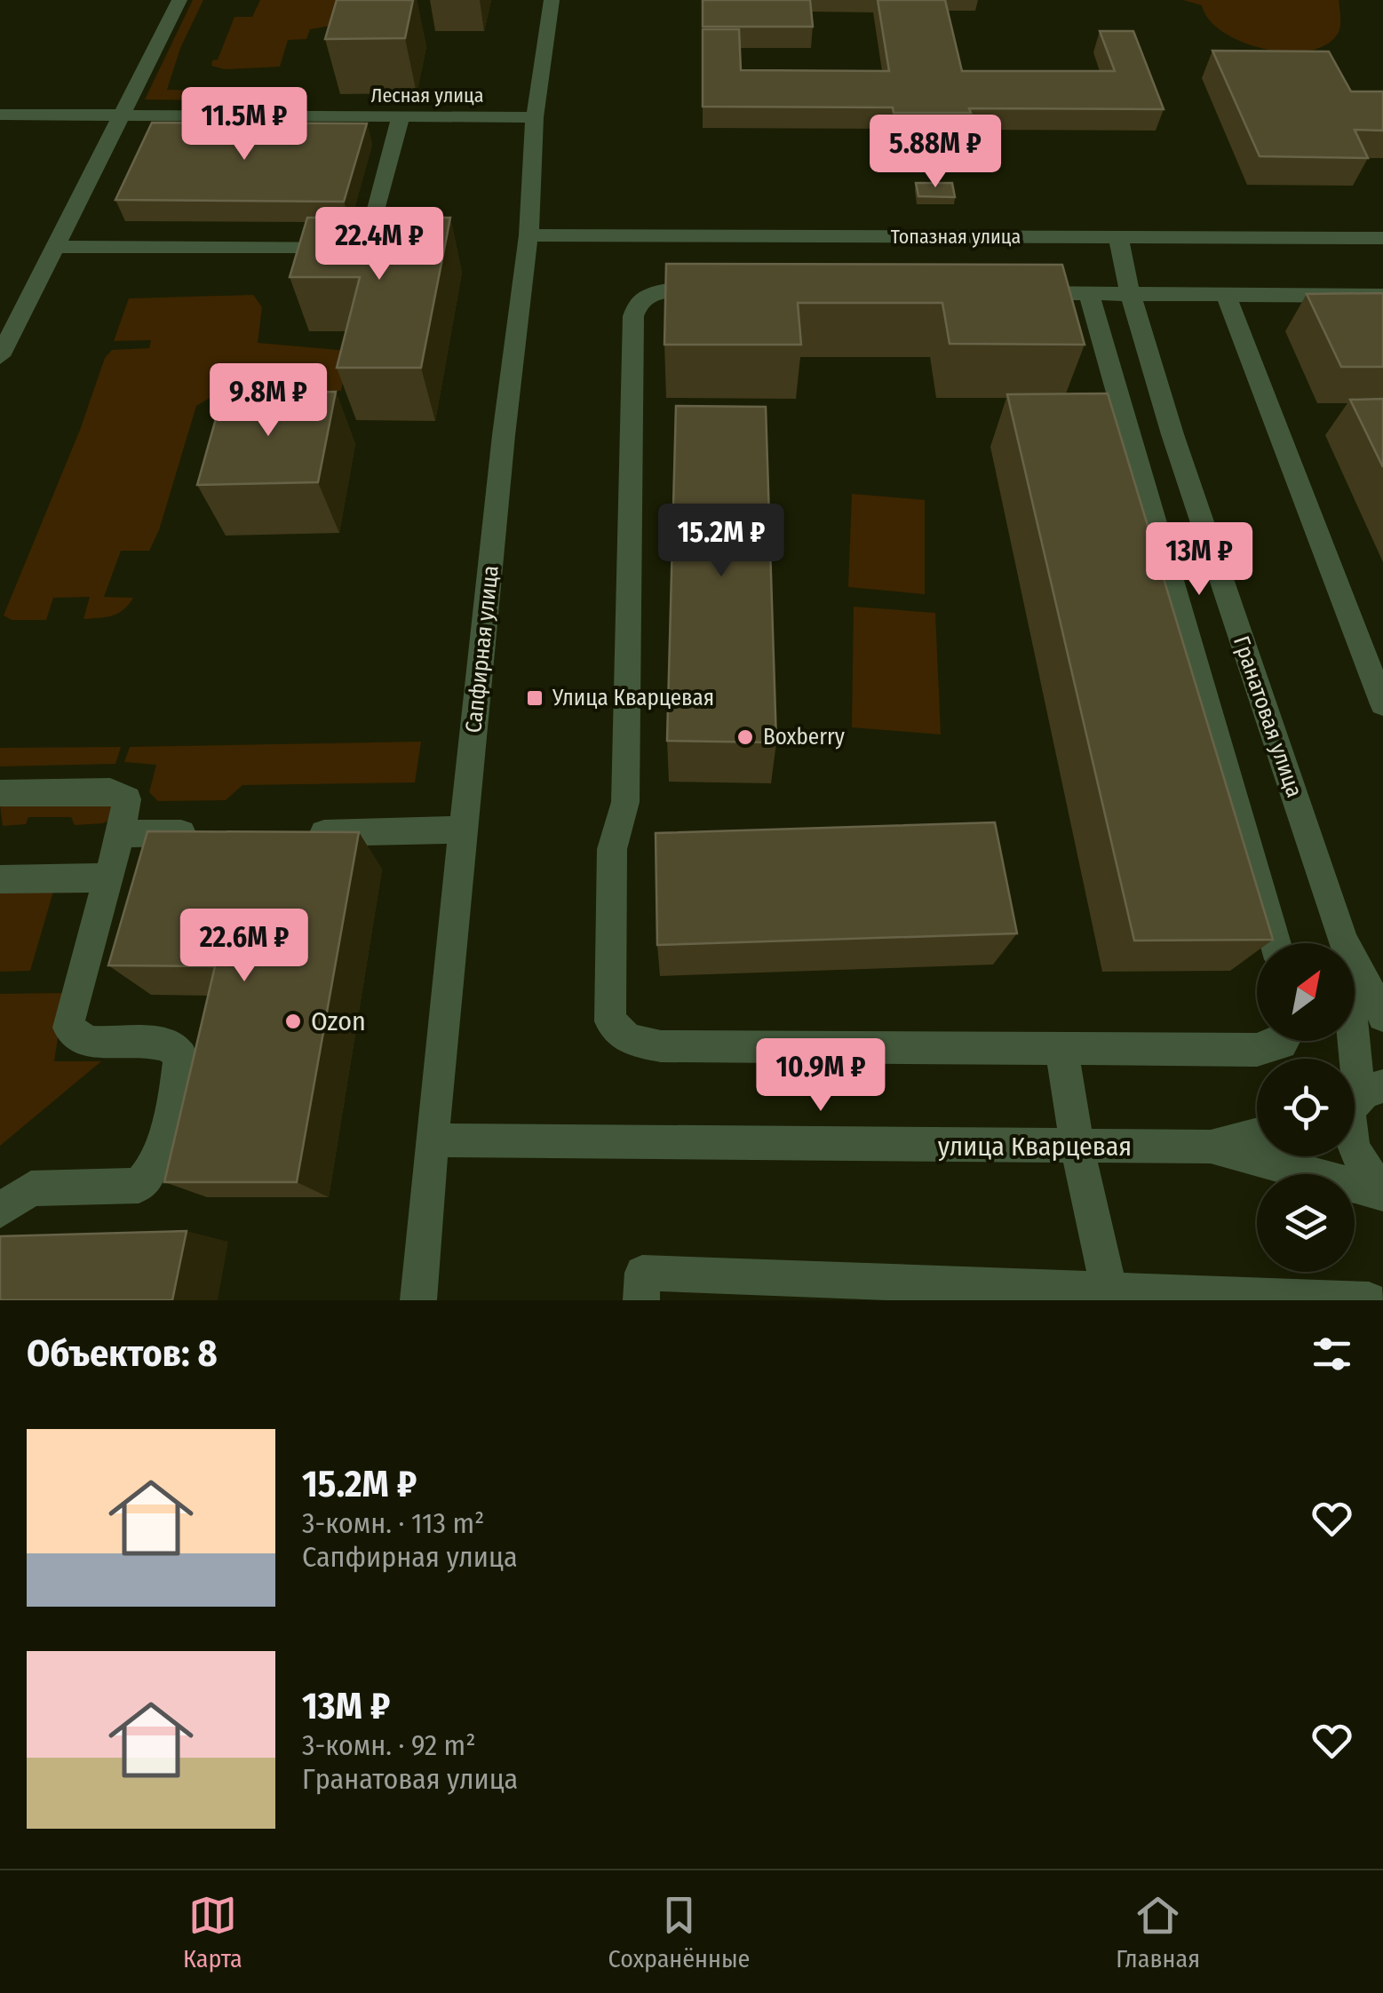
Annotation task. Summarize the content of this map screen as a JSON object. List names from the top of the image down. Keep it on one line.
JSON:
{"streets":{"street":["Лесная улица","Топазная улица","Сапфирная улица","Гранатовая улица","улица Кварцевая"]},"crossings":[["Лесная улица","Сапфирная улица"],["Топазная улица","Сапфирная улица"],["Топазная улица","Гранатовая улица"],["Сапфирная улица","улица Кварцевая"]],"places":{"transit":["Улица Кварцевая"],"other":["Boxberry","Ozon"]},"north":"top right","page":{"price":["11.5M ₽","5.88M ₽","22.4M ₽","9.8M ₽","15.2M ₽","13M ₽","22.6M ₽","10.9M ₽"],"heading":"Объектов: 8","list":[{"name":"15.2M ₽","note":"3-комн. · 113 m² · Сапфирная улица"},{"name":"13M ₽","note":"3-комн. · 92 m² · Гранатовая улица"}],"tabs":["Карта","Сохранённые","Главная"]}}
